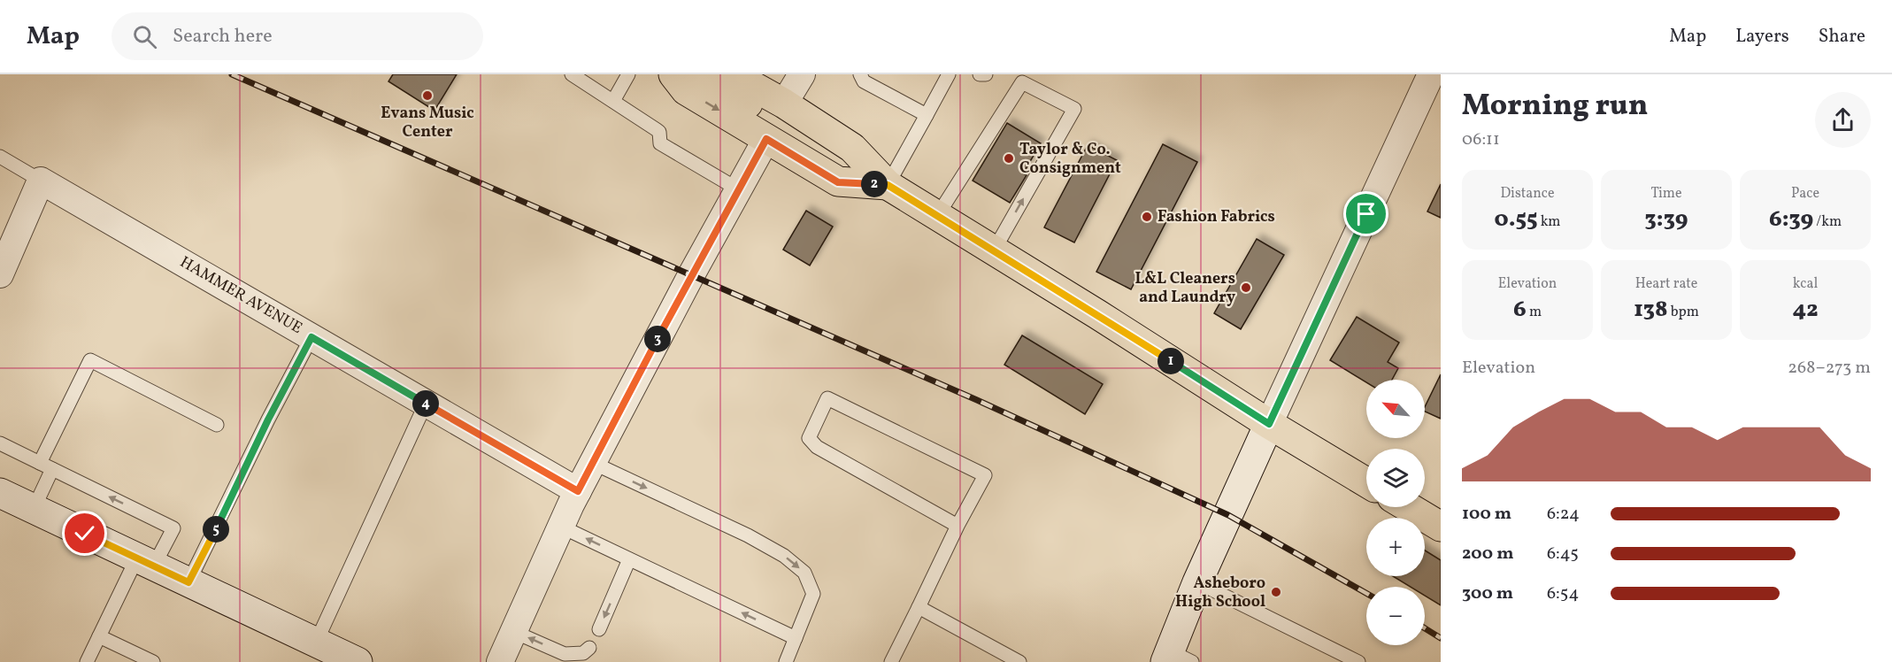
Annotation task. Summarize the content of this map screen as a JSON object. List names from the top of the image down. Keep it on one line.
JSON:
{"streets":{"street":["HAMMER AVENUE"]},"places":["Evans Music Center","Taylor & Co. Consignment","Fashion Fabrics","L&L Cleaners and Laundry","Asheboro High School"],"north":"top left","page":{"header":"Map","search":"Search here","nav":["Map","Layers","Share"],"heading":["Morning run","06:11"],"stats":[["Distance","0.55 km"],["Time","3:39"],["Pace","6:39 /km"],["Elevation","6 m"],["Heart rate","138 bpm"],["kcal","42"]],"pins":["2","3","1","4","5"],"chart":["Elevation","268–273 m"],"map_buttons":["+","−"],"list":[{"name":"100 m","note":"6:24"},{"name":"200 m","note":"6:45"},{"name":"300 m","note":"6:54"}]}}
